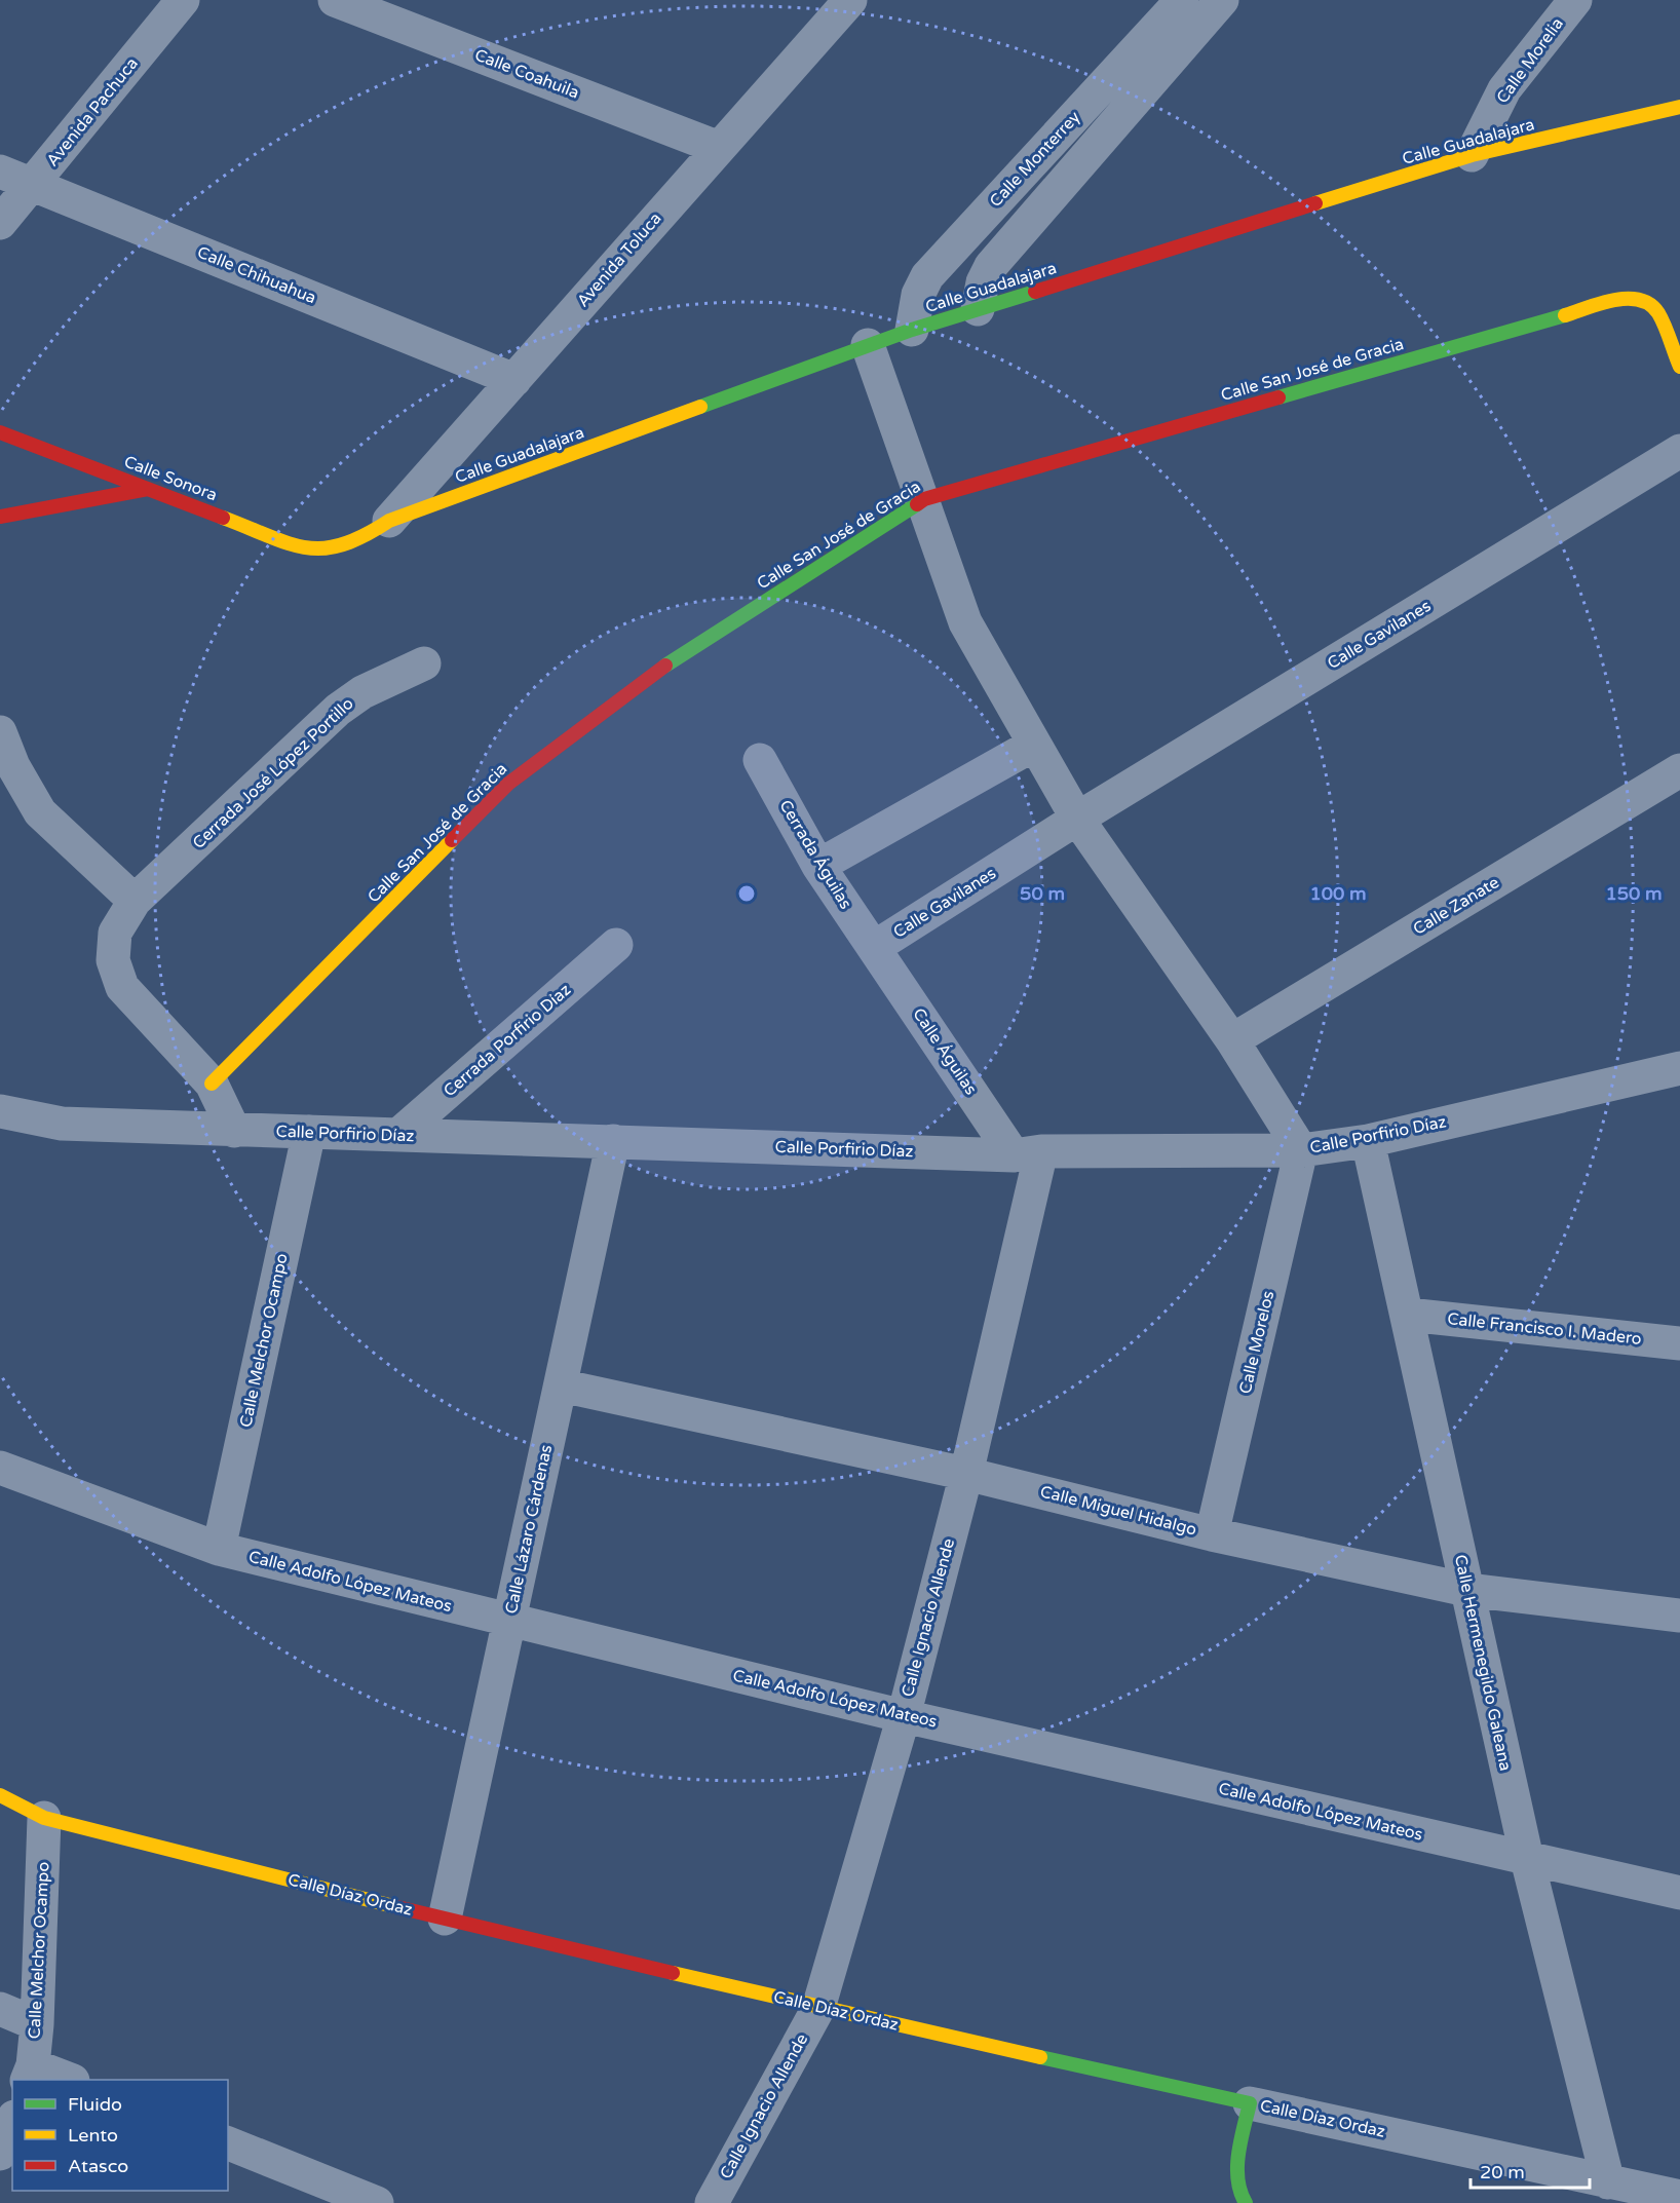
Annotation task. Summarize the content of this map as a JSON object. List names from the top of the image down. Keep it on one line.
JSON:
{"streets":{"street":["Calle Morelia","Calle Coahuila","Avenida Pachuca","Calle Guadalajara","Calle Monterrey","Avenida Toluca","Calle Chihuahua","Calle San José de Gracia","Calle Sonora","Calle Gavilanes","Cerrada José López Portillo","Cerrada Águilas","Calle Zanate","Cerrada Porfirio Díaz","Calle Águilas","Calle Porfirio Díaz","Calle Francisco I. Madero","Calle Melchor Ocampo","Calle Morelos","Calle Miguel Hidalgo","Calle Lázaro Cárdenas","Calle Adolfo López Mateos","Calle Ignacio Allende","Calle Hermenegildo Galeana","Calle Díaz Ordaz"]},"crossings":[["Calle Morelia","Calle Guadalajara"],["Calle Coahuila","Avenida Toluca"],["Avenida Pachuca","Calle Chihuahua"],["Calle Guadalajara","Calle Monterrey"],["Calle Guadalajara","Avenida Toluca"],["Calle Guadalajara","Calle Sonora"],["Avenida Toluca","Calle Chihuahua"],["Calle San José de Gracia","Cerrada José López Portillo"],["Calle Gavilanes","Cerrada Águilas"],["Calle Gavilanes","Calle Águilas"],["Cerrada José López Portillo","Calle Porfirio Díaz"],["Cerrada Águilas","Calle Águilas"],["Cerrada Porfirio Díaz","Calle Porfirio Díaz"],["Calle Águilas","Calle Porfirio Díaz"],["Calle Águilas","Calle Ignacio Allende"],["Calle Porfirio Díaz","Calle Melchor Ocampo"],["Calle Porfirio Díaz","Calle Morelos"],["Calle Porfirio Díaz","Calle Lázaro Cárdenas"],["Calle Porfirio Díaz","Calle Ignacio Allende"],["Calle Porfirio Díaz","Calle Hermenegildo Galeana"],["Calle Francisco I. Madero","Calle Hermenegildo Galeana"],["Calle Melchor Ocampo","Calle Adolfo López Mateos"],["Calle Melchor Ocampo","Calle Díaz Ordaz"],["Calle Morelos","Calle Miguel Hidalgo"],["Calle Miguel Hidalgo","Calle Lázaro Cárdenas"],["Calle Miguel Hidalgo","Calle Ignacio Allende"],["Calle Miguel Hidalgo","Calle Hermenegildo Galeana"],["Calle Lázaro Cárdenas","Calle Adolfo López Mateos"],["Calle Lázaro Cárdenas","Calle Díaz Ordaz"],["Calle Adolfo López Mateos","Calle Ignacio Allende"],["Calle Adolfo López Mateos","Calle Hermenegildo Galeana"],["Calle Ignacio Allende","Calle Díaz Ordaz"],["Calle Hermenegildo Galeana","Calle Díaz Ordaz"]],"legend":["Fluido","Lento","Atasco"],"scale_bar":"20 m","rings":["50 m","100 m","150 m"]}
